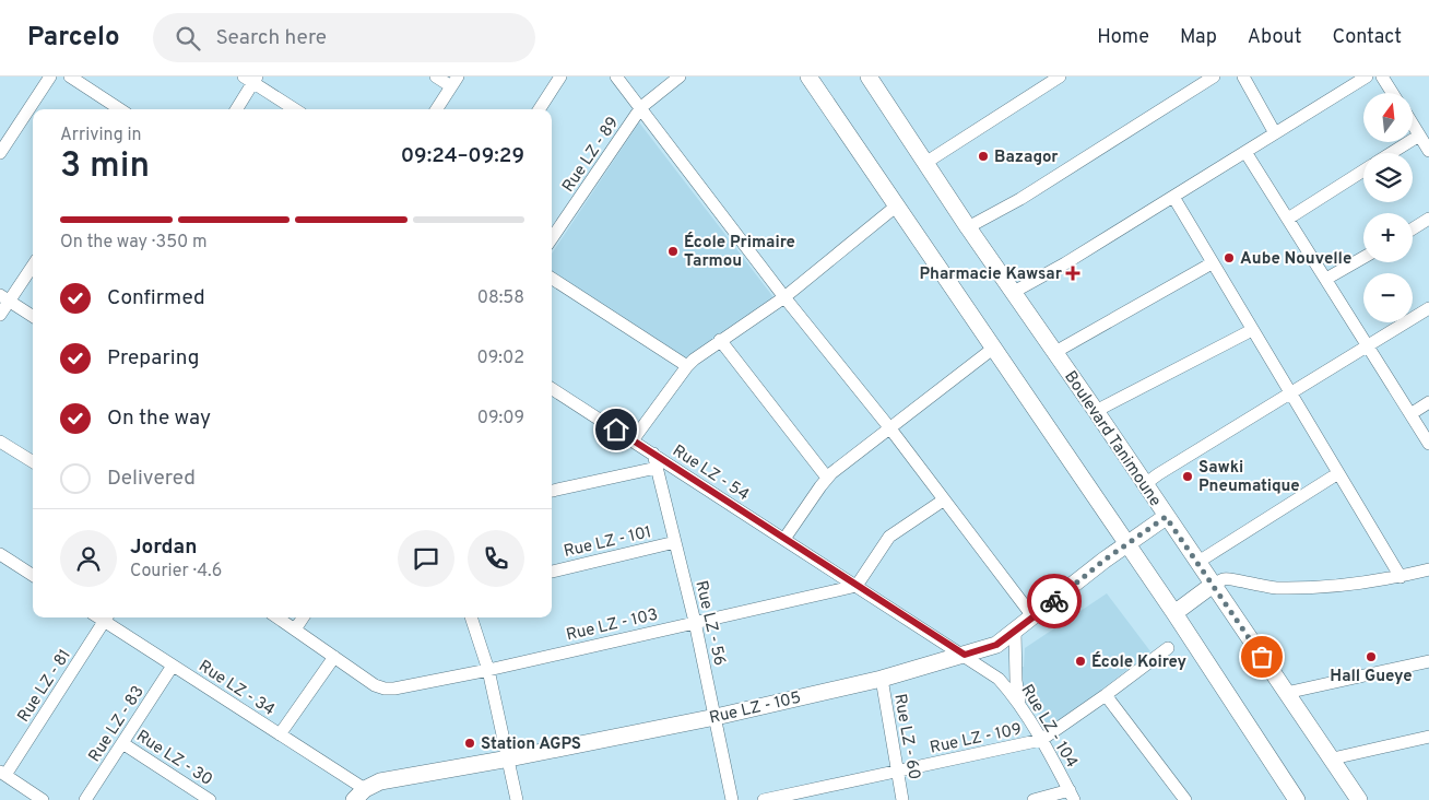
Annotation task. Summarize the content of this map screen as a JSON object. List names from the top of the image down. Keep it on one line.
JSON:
{"streets":{"main road":["Boulevard Tanimoune","Rue LZ - 105"],"street":["Rue LZ - 89","Rue LZ - 54","Rue LZ - 101","Rue LZ - 56","Rue LZ - 103","Rue LZ - 81","Rue LZ - 34","Rue LZ - 83","Rue LZ - 104","Rue LZ - 60","Rue LZ - 109","Rue LZ - 30"]},"crossings":[["Boulevard Tanimoune","Rue LZ - 105"],["Rue LZ - 54","Rue LZ - 56"],["Rue LZ - 54","Rue LZ - 103"],["Rue LZ - 54","Rue LZ - 104"],["Rue LZ - 101","Rue LZ - 56"],["Rue LZ - 56","Rue LZ - 103"],["Rue LZ - 56","Rue LZ - 105"],["Rue LZ - 103","Rue LZ - 104"],["Rue LZ - 81","Rue LZ - 34"],["Rue LZ - 34","Rue LZ - 105"],["Rue LZ - 34","Rue LZ - 83"],["Rue LZ - 105","Rue LZ - 104"],["Rue LZ - 105","Rue LZ - 60"],["Rue LZ - 83","Rue LZ - 30"],["Rue LZ - 104","Rue LZ - 109"],["Rue LZ - 60","Rue LZ - 109"]],"places":{"other":["Bazagor","École Primaire Tarmou","Aube Nouvelle","Sawki Pneumatique","Hall Gueye","École Koirey","Station AGPS"],"health":["Pharmacie Kawsar"]},"north":"top","page":{"header":"Parcelo","search":"Search here","nav":["Home","Map","About","Contact"],"map_buttons":["+","−"],"heading":["3 min","Arriving in","09:24–09:29"],"panel":["Jordan","Courier · 4.6"],"bar":"On the way · 350 m","list":[["Confirmed","08:58"],["Preparing","09:02"],["On the way","09:09"],"Delivered"]}}
